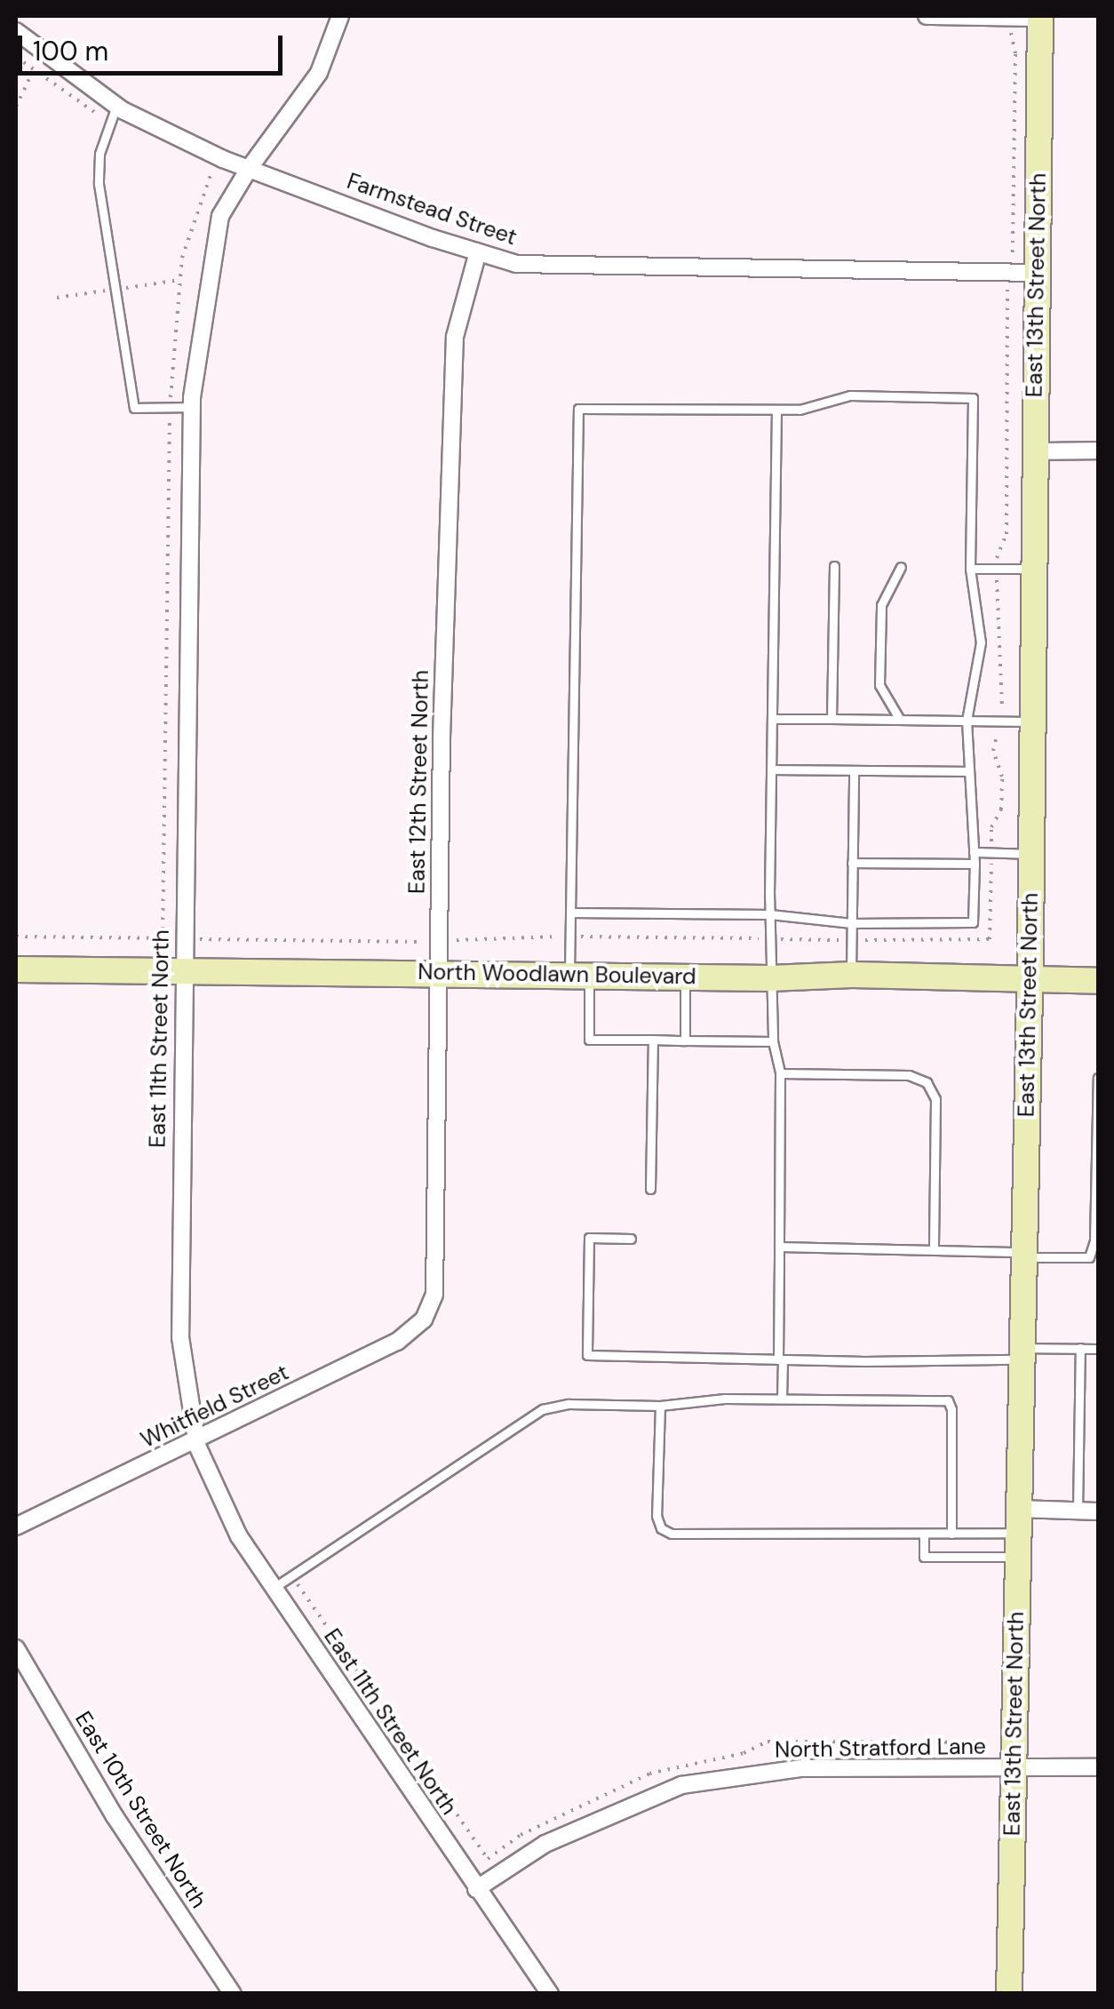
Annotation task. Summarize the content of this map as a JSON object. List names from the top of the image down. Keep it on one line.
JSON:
{"streets":{"main road":["East 13th Street North","North Woodlawn Boulevard"],"street":["Farmstead Street","East 12th Street North","East 11th Street North","Whitfield Street","North Stratford Lane","East 10th Street North"]},"crossings":[["Farmstead Street","East 13th Street North"],["Farmstead Street","East 12th Street North"],["Farmstead Street","East 11th Street North"],["East 13th Street North","North Woodlawn Boulevard"],["East 13th Street North","North Stratford Lane"],["East 12th Street North","North Woodlawn Boulevard"],["East 12th Street North","Whitfield Street"],["North Woodlawn Boulevard","East 11th Street North"],["East 11th Street North","Whitfield Street"],["East 11th Street North","North Stratford Lane"]],"scale_bar":"100 m"}
